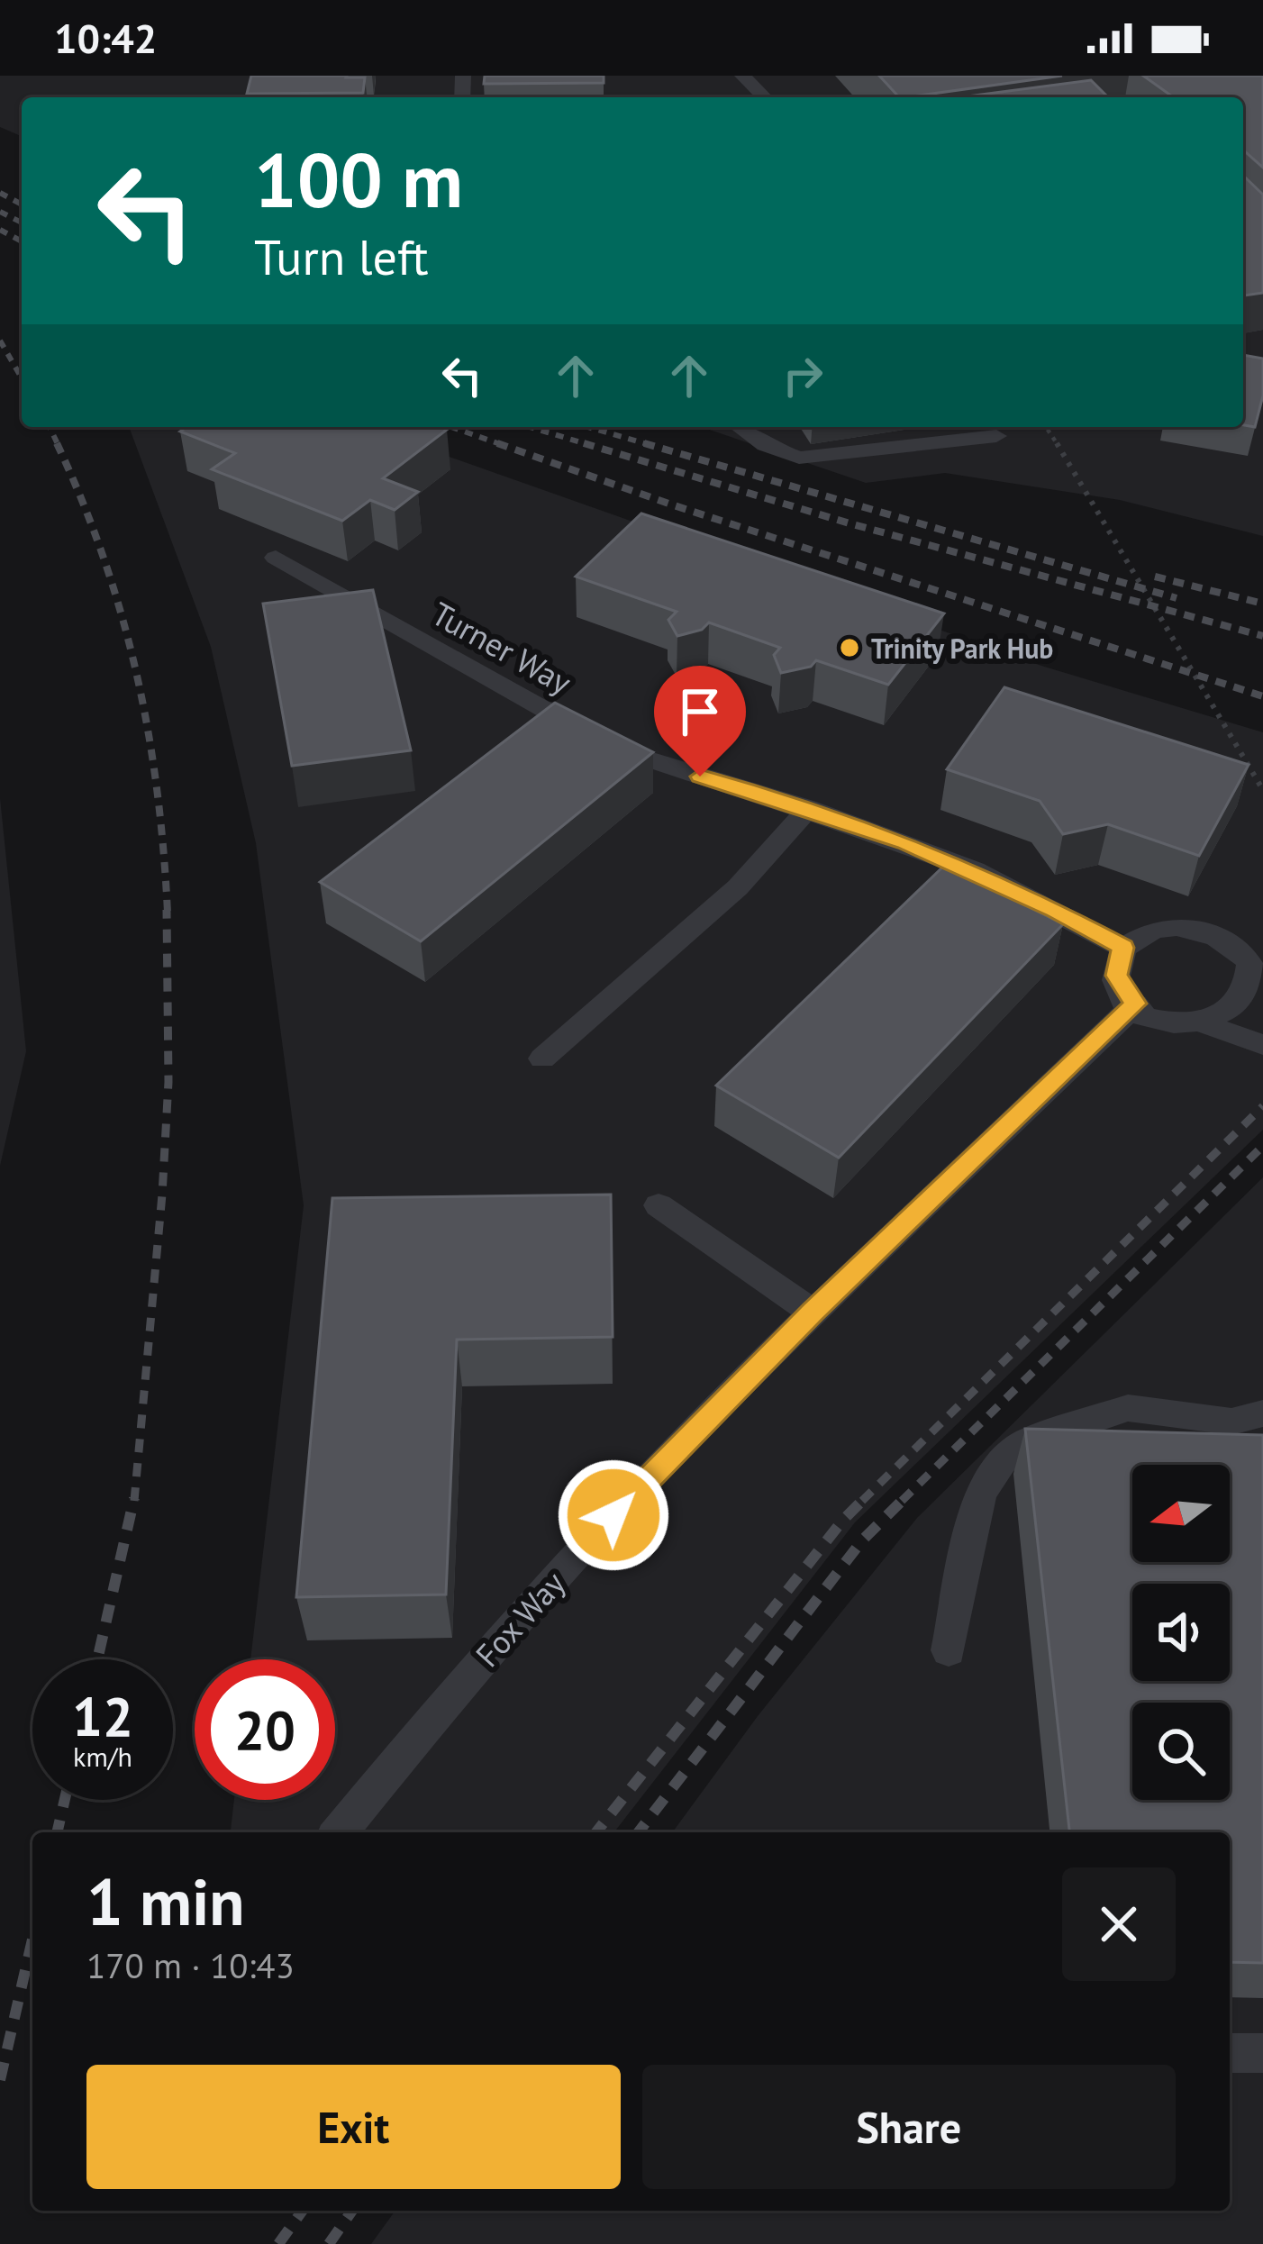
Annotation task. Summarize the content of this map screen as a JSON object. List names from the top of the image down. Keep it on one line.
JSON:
{"streets":{"lane":["Turner Way","Fox Way"]},"crossings":[["Turner Way","Fox Way"]],"places":["Trinity Park Hub"],"north":"left","page":{"status":"10:42","turn":["100 m","Turn left"],"speed":"12 km/h","limit":"20","heading":["1 min","170 m · 10:43"],"buttons":["Exit","Share"]}}
